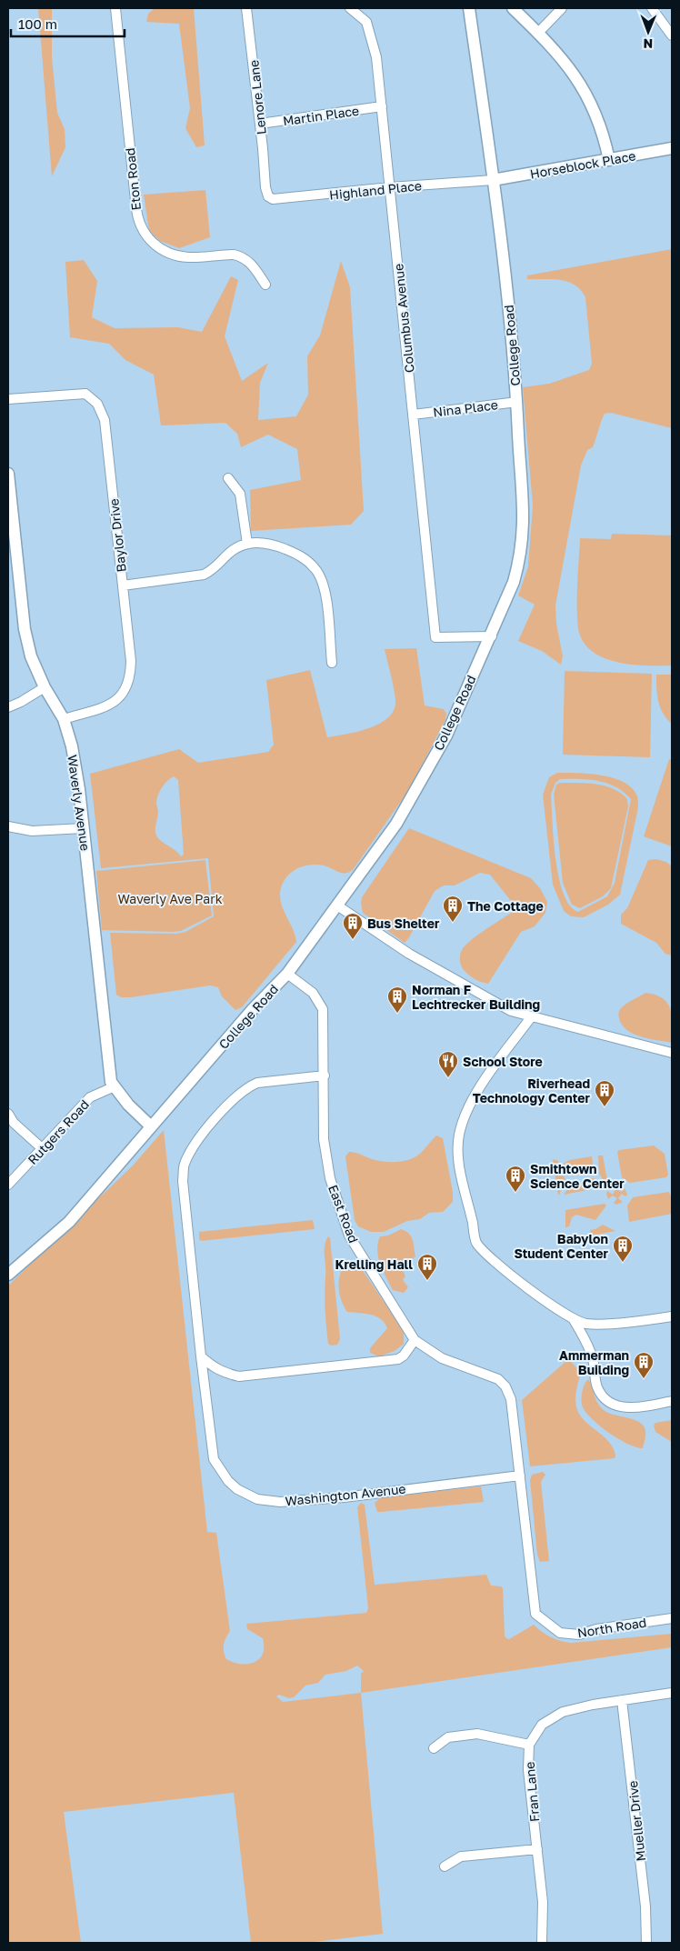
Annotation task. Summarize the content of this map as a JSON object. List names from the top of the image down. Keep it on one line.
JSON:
{"streets":{"street":["Lenore Lane","Martin Place","Horseblock Place","Eton Road","Highland Place","Columbus Avenue","College Road","Nina Place","Baylor Drive","Waverly Avenue","Rutgers Road","East Road","Washington Avenue","North Road","Fran Lane","Mueller Drive"]},"crossings":[["Lenore Lane","Martin Place"],["Lenore Lane","Highland Place"],["Martin Place","Columbus Avenue"],["Horseblock Place","Highland Place"],["Horseblock Place","College Road"],["Highland Place","Columbus Avenue"],["Highland Place","College Road"],["Columbus Avenue","College Road"],["Columbus Avenue","Nina Place"],["College Road","Nina Place"],["College Road","Waverly Avenue"],["College Road","East Road"],["Baylor Drive","Waverly Avenue"],["Waverly Avenue","Rutgers Road"],["East Road","Washington Avenue"],["East Road","North Road"],["Washington Avenue","North Road"],["Fran Lane","Mueller Drive"]],"parks":["Waverly Ave Park"],"places":{"building":["The Cottage","Bus Shelter","Norman F Lechtrecker Building","Riverhead Technology Center","Smithtown Science Center","Babylon Student Center","Krelling Hall","Ammerman Building"],"restaurant":["School Store"]},"scale_bar":"100 m","north":"bottom"}
